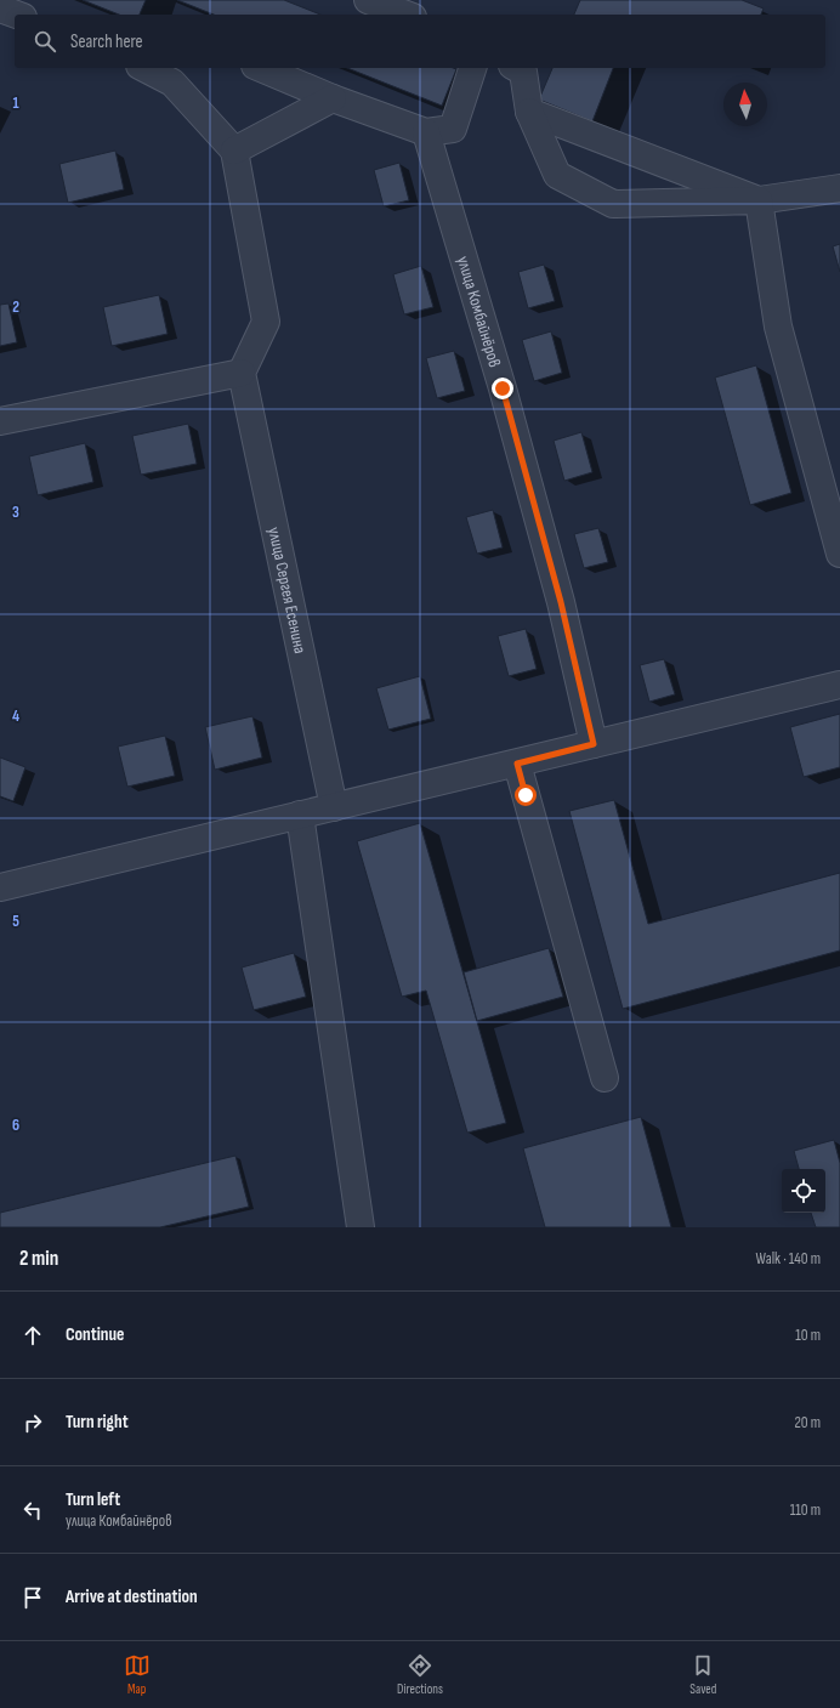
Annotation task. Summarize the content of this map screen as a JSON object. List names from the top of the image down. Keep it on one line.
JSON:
{"streets":{"street":["улица Комбайнёров","улица Сергея Есенина"]},"north":"top","page":{"search":"Search here","heading":["2 min","Walk · 140 m"],"list":[["Continue","10 m"],["Turn right","20 m"],["Turn left","улица Комбайнёров","110 m"],"Arrive at destination"],"nav":["Map","Directions","Saved"]},"grid":{"rows":["1","2","3","4","5","6"]}}
